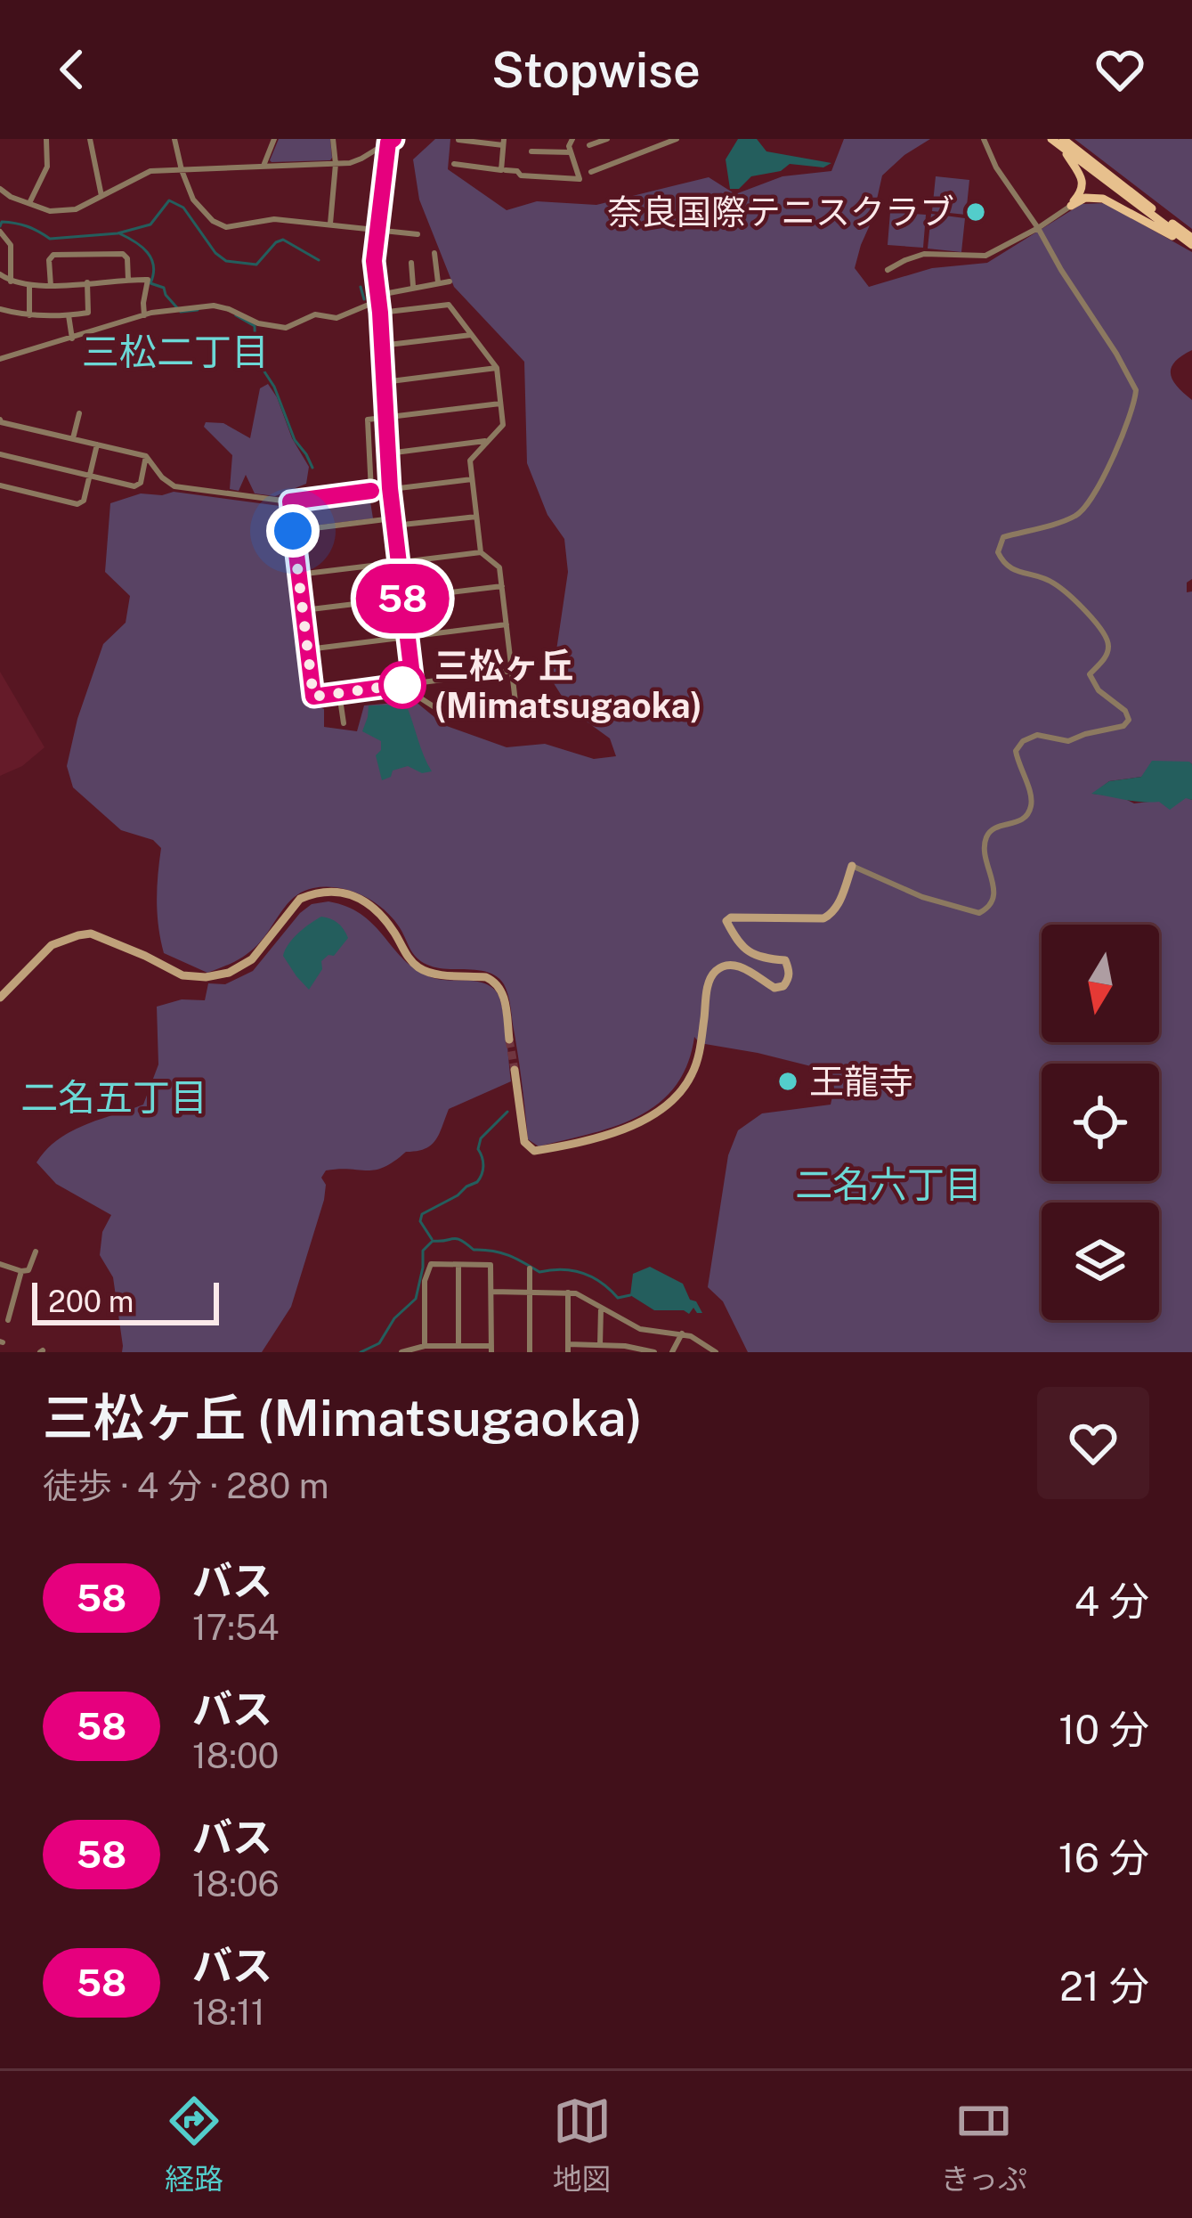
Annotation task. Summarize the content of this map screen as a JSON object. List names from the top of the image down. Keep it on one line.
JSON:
{"districts":["三松二丁目","二名五丁目","二名六丁目"],"places":["奈良国際テニスクラブ","三松ヶ丘 (Mimatsugaoka)","王龍寺"],"lines":["bus line 58"],"scale_bar":"200 m","north":"bottom","page":{"header":"Stopwise","on_map":"58","scale":"200 m","heading":["三松ヶ丘 (Mimatsugaoka)","徒歩 · 4 分 · 280 m"],"list":[{"mark":"58","name":"バス","note":"17:54","value":"4 分"},{"mark":"58","name":"バス","note":"18:00","value":"10 分"},{"mark":"58","name":"バス","note":"18:06","value":"16 分"},{"mark":"58","name":"バス","note":"18:11","value":"21 分"}],"tabs":["経路","地図","きっぷ"]}}
